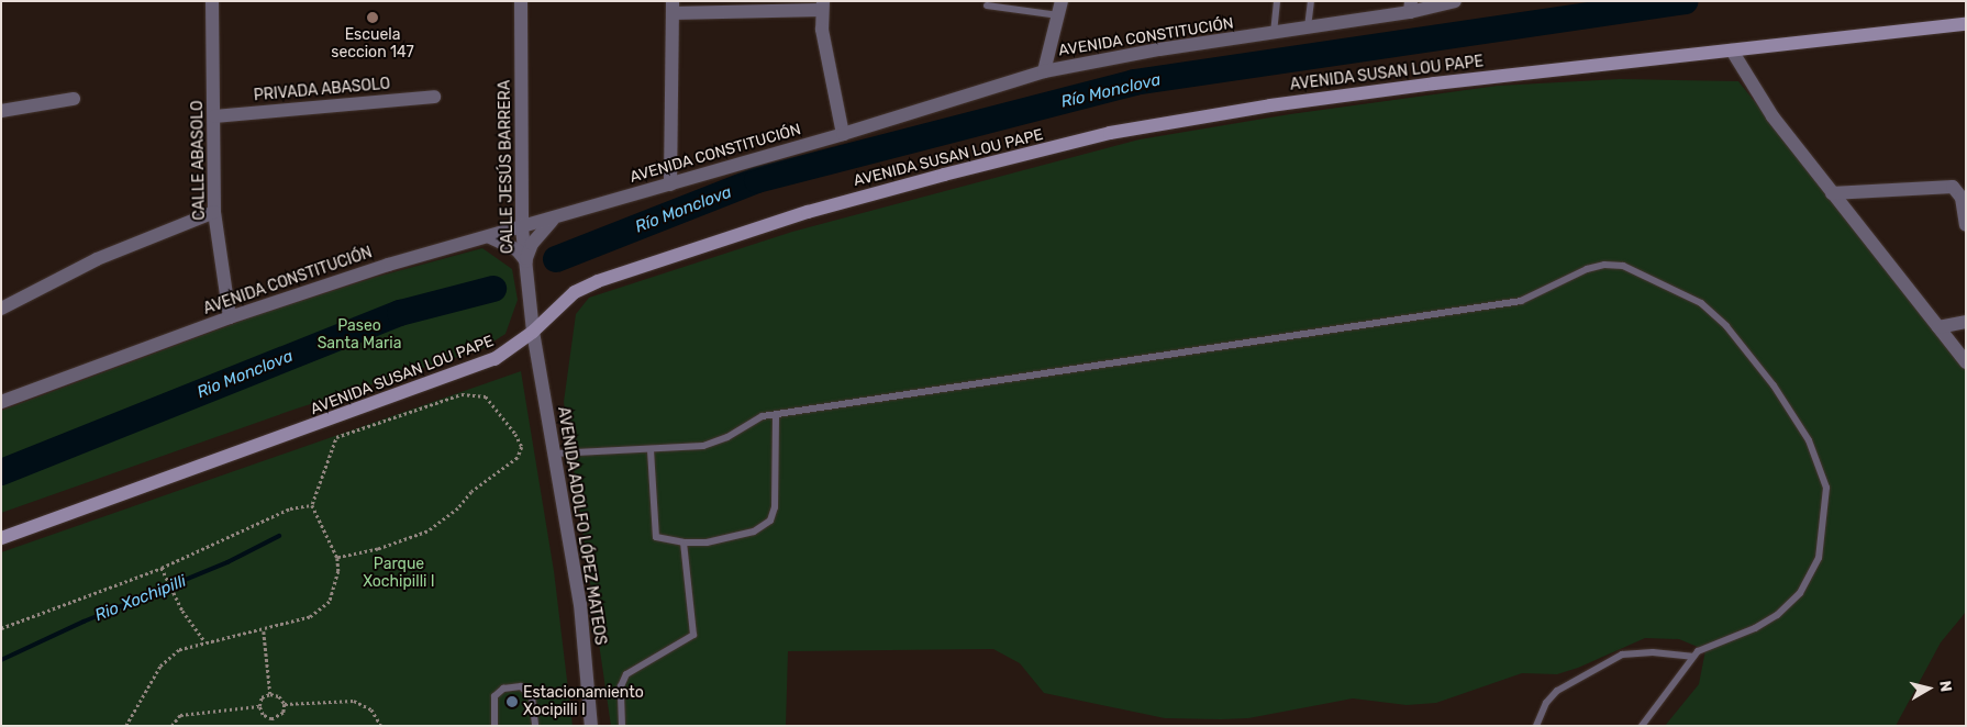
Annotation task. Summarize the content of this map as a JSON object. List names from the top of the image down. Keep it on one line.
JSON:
{"streets":{"main road":["AVENIDA SUSAN LOU PAPE"],"street":["AVENIDA CONSTITUCIÓN","PRIVADA ABASOLO","CALLE ABASOLO","CALLE JESÚS BARRERA","AVENIDA ADOLFO LÓPEZ MATEOS"]},"crossings":[["AVENIDA CONSTITUCIÓN","CALLE ABASOLO"],["AVENIDA CONSTITUCIÓN","CALLE JESÚS BARRERA"],["AVENIDA SUSAN LOU PAPE","CALLE JESÚS BARRERA"],["AVENIDA SUSAN LOU PAPE","AVENIDA ADOLFO LÓPEZ MATEOS"],["PRIVADA ABASOLO","CALLE ABASOLO"],["CALLE JESÚS BARRERA","AVENIDA ADOLFO LÓPEZ MATEOS"]],"water":["Río Monclova","Rio Monclova","Rio Xochipilli"],"parks":["Paseo Santa Maria","Parque Xochipilli I"],"places":["Escuela seccion 147","Estacionamiento Xocipilli I"],"north":"right"}
